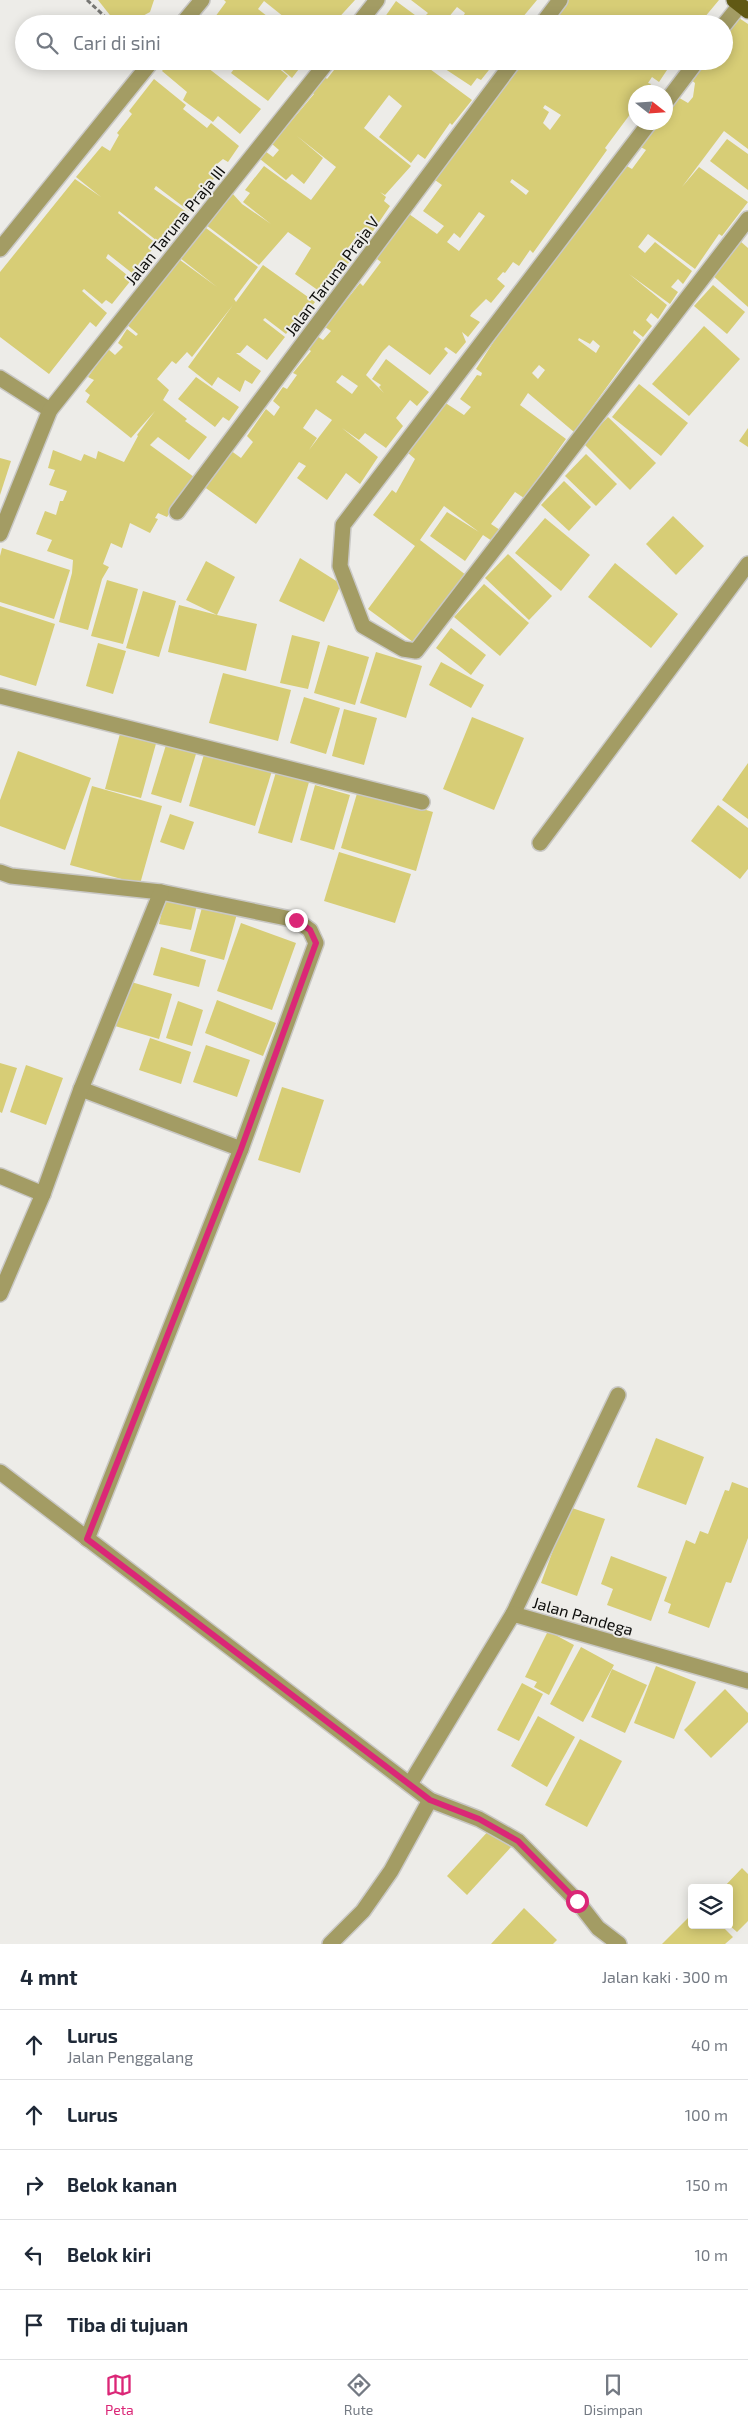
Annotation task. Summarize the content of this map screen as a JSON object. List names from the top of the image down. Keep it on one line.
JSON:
{"streets":{"street":["Jalan Taruna Praja III","Jalan Taruna Praja V","Jalan Pandega"]},"north":"right","page":{"search":"Cari di sini","heading":["4 mnt","Jalan kaki · 300 m"],"list":[["Lurus","Jalan Penggalang","40 m"],["Lurus","100 m"],["Belok kanan","150 m"],["Belok kiri","10 m"],"Tiba di tujuan"],"nav":["Peta","Rute","Disimpan"]}}
